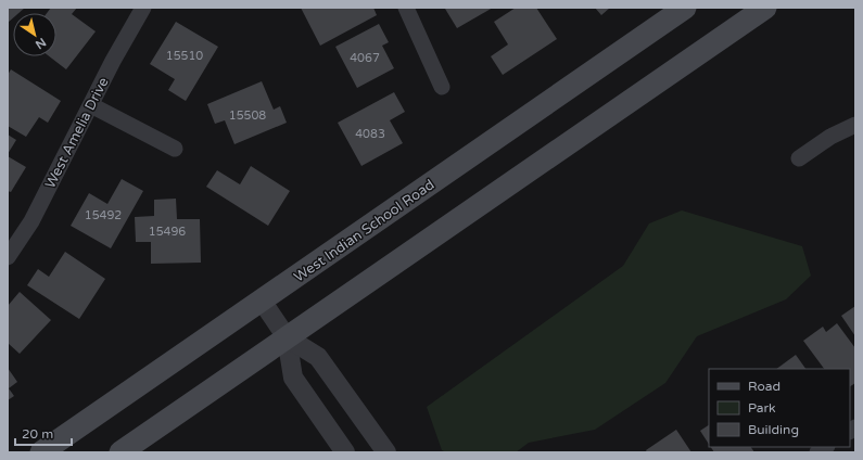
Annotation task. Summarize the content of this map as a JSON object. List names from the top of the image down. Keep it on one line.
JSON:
{"streets":{"main road":["West Indian School Road"],"street":["West Amelia Drive"]},"house_numbers":["15510","4067","15508","4083","15492","15496"],"legend":["Road","Park","Building"],"scale_bar":"20 m","north":"bottom right"}
